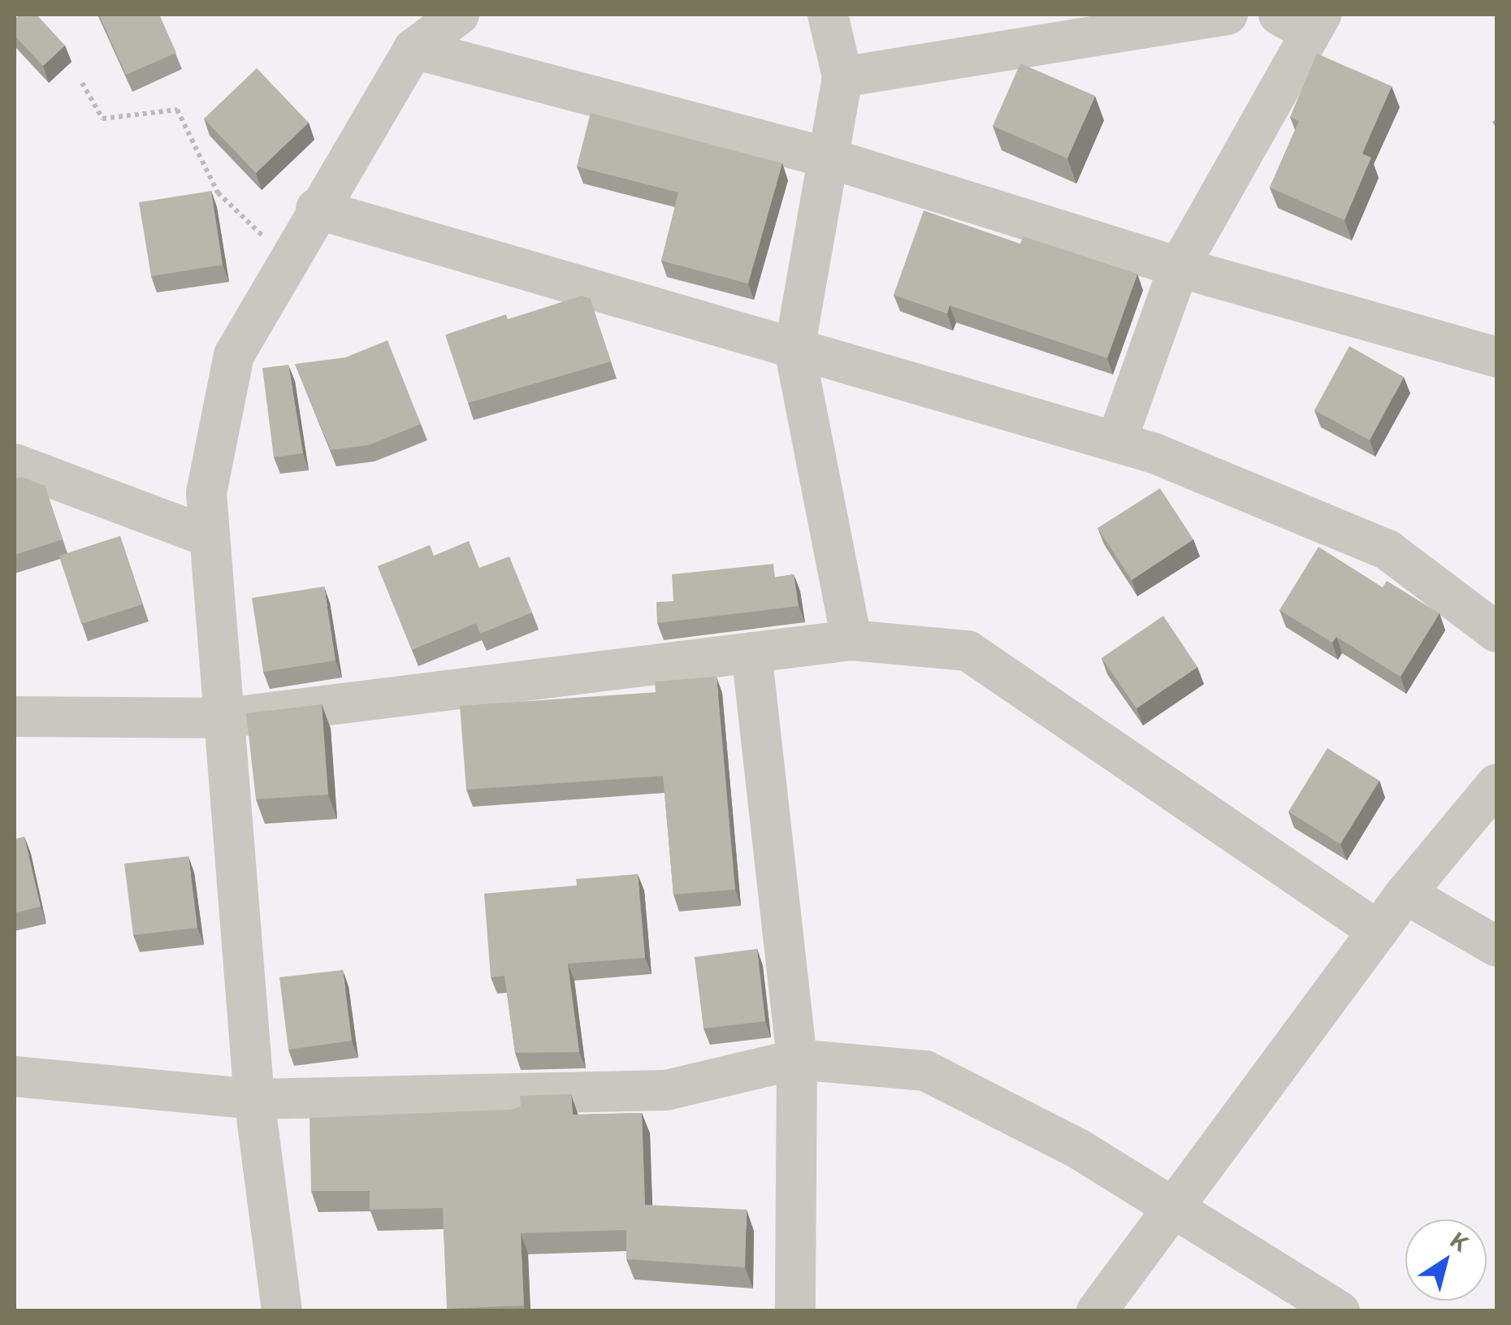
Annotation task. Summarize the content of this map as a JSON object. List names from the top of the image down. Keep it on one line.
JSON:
{"north":"top right"}
